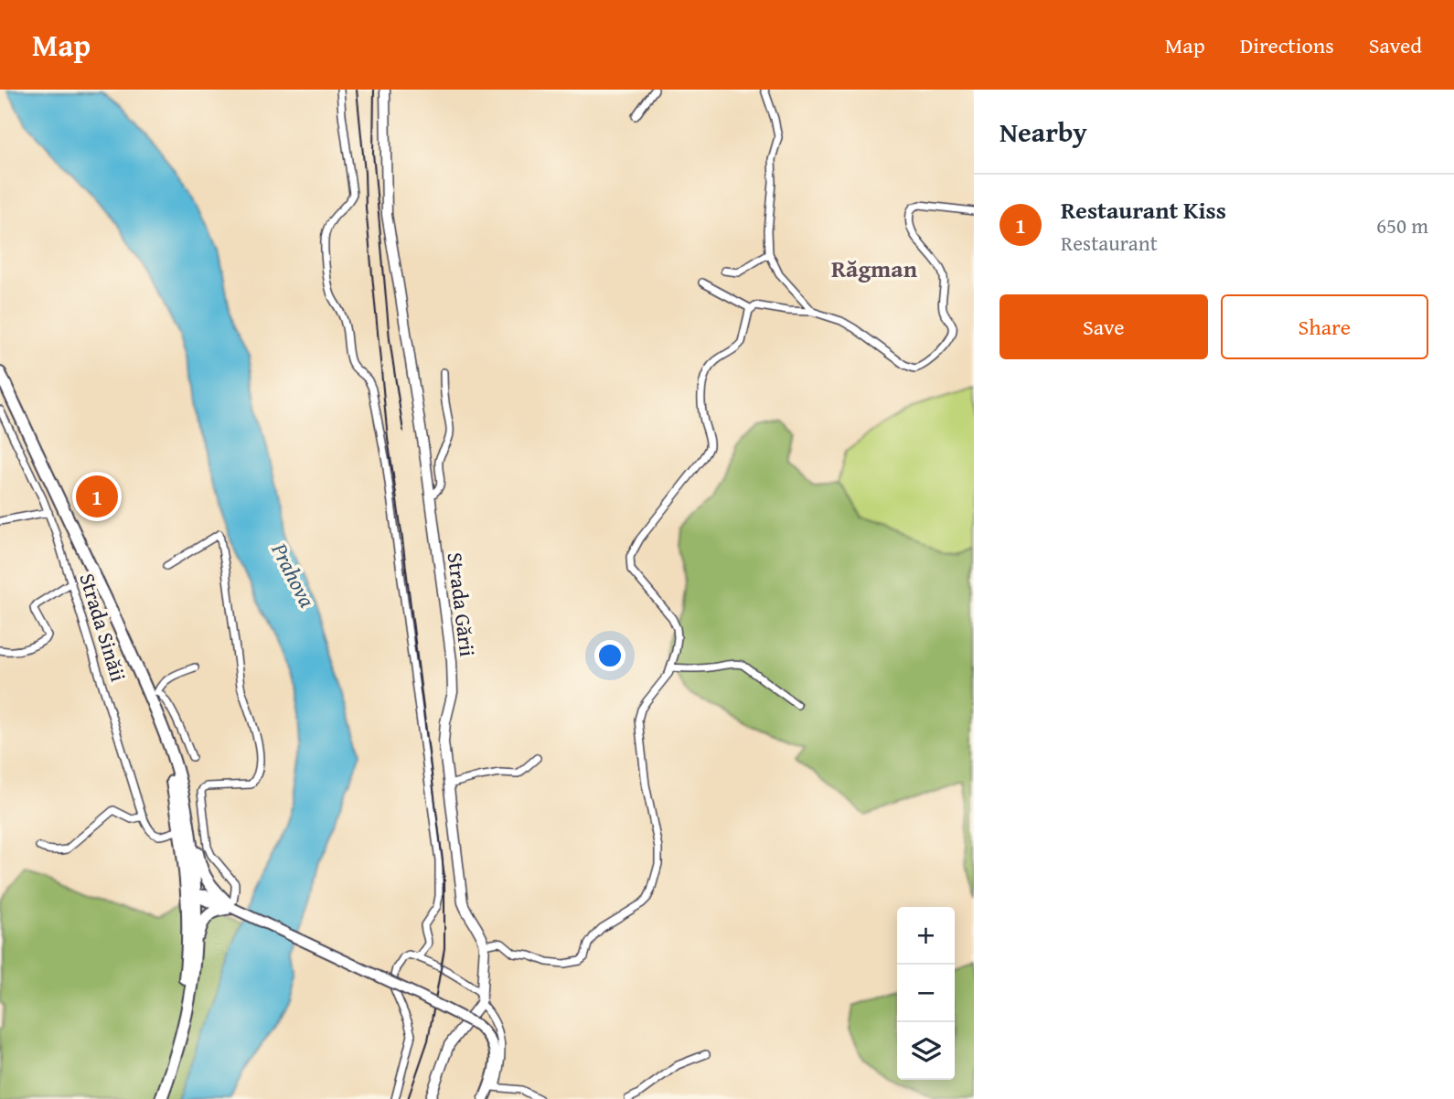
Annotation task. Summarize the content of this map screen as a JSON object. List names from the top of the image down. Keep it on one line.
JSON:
{"streets":{"street":["Strada Gării","Strada Sinăii"]},"districts":["Răgman"],"water":["Prahova"],"page":{"header":"Map","nav":["Map","Directions","Saved"],"heading":"Nearby","list":[{"mark":"1","name":"Restaurant Kiss","note":"Restaurant","value":"650 m"}],"buttons":["Save","Share"],"pins":"1","map_buttons":["+","−"]}}
